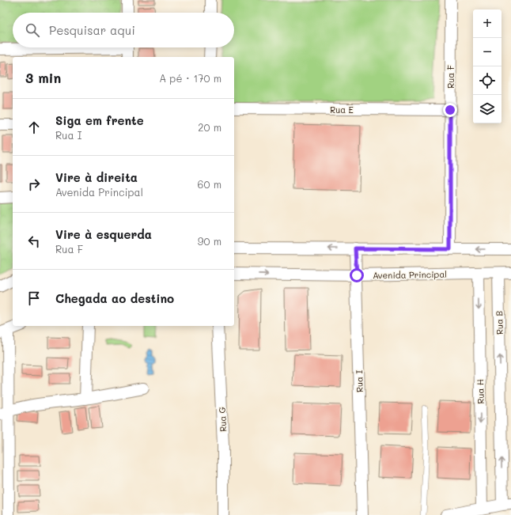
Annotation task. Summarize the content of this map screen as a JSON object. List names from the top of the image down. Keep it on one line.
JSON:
{"streets":{"street":["Rua F","Rua E","Avenida Principal","Rua B","Rua I","Rua H","Rua G"]},"crossings":[["Rua F","Rua E"],["Avenida Principal","Rua B"],["Avenida Principal","Rua I"],["Avenida Principal","Rua H"]],"one_way":["Rua B","Rua H"],"page":{"map_buttons":["+","−"],"search":"Pesquisar aqui","heading":["3 min","A pé · 170 m"],"list":[["Siga em frente","Rua I","20 m"],["Vire à direita","Avenida Principal","60 m"],["Vire à esquerda","Rua F","90 m"],"Chegada ao destino"]}}
